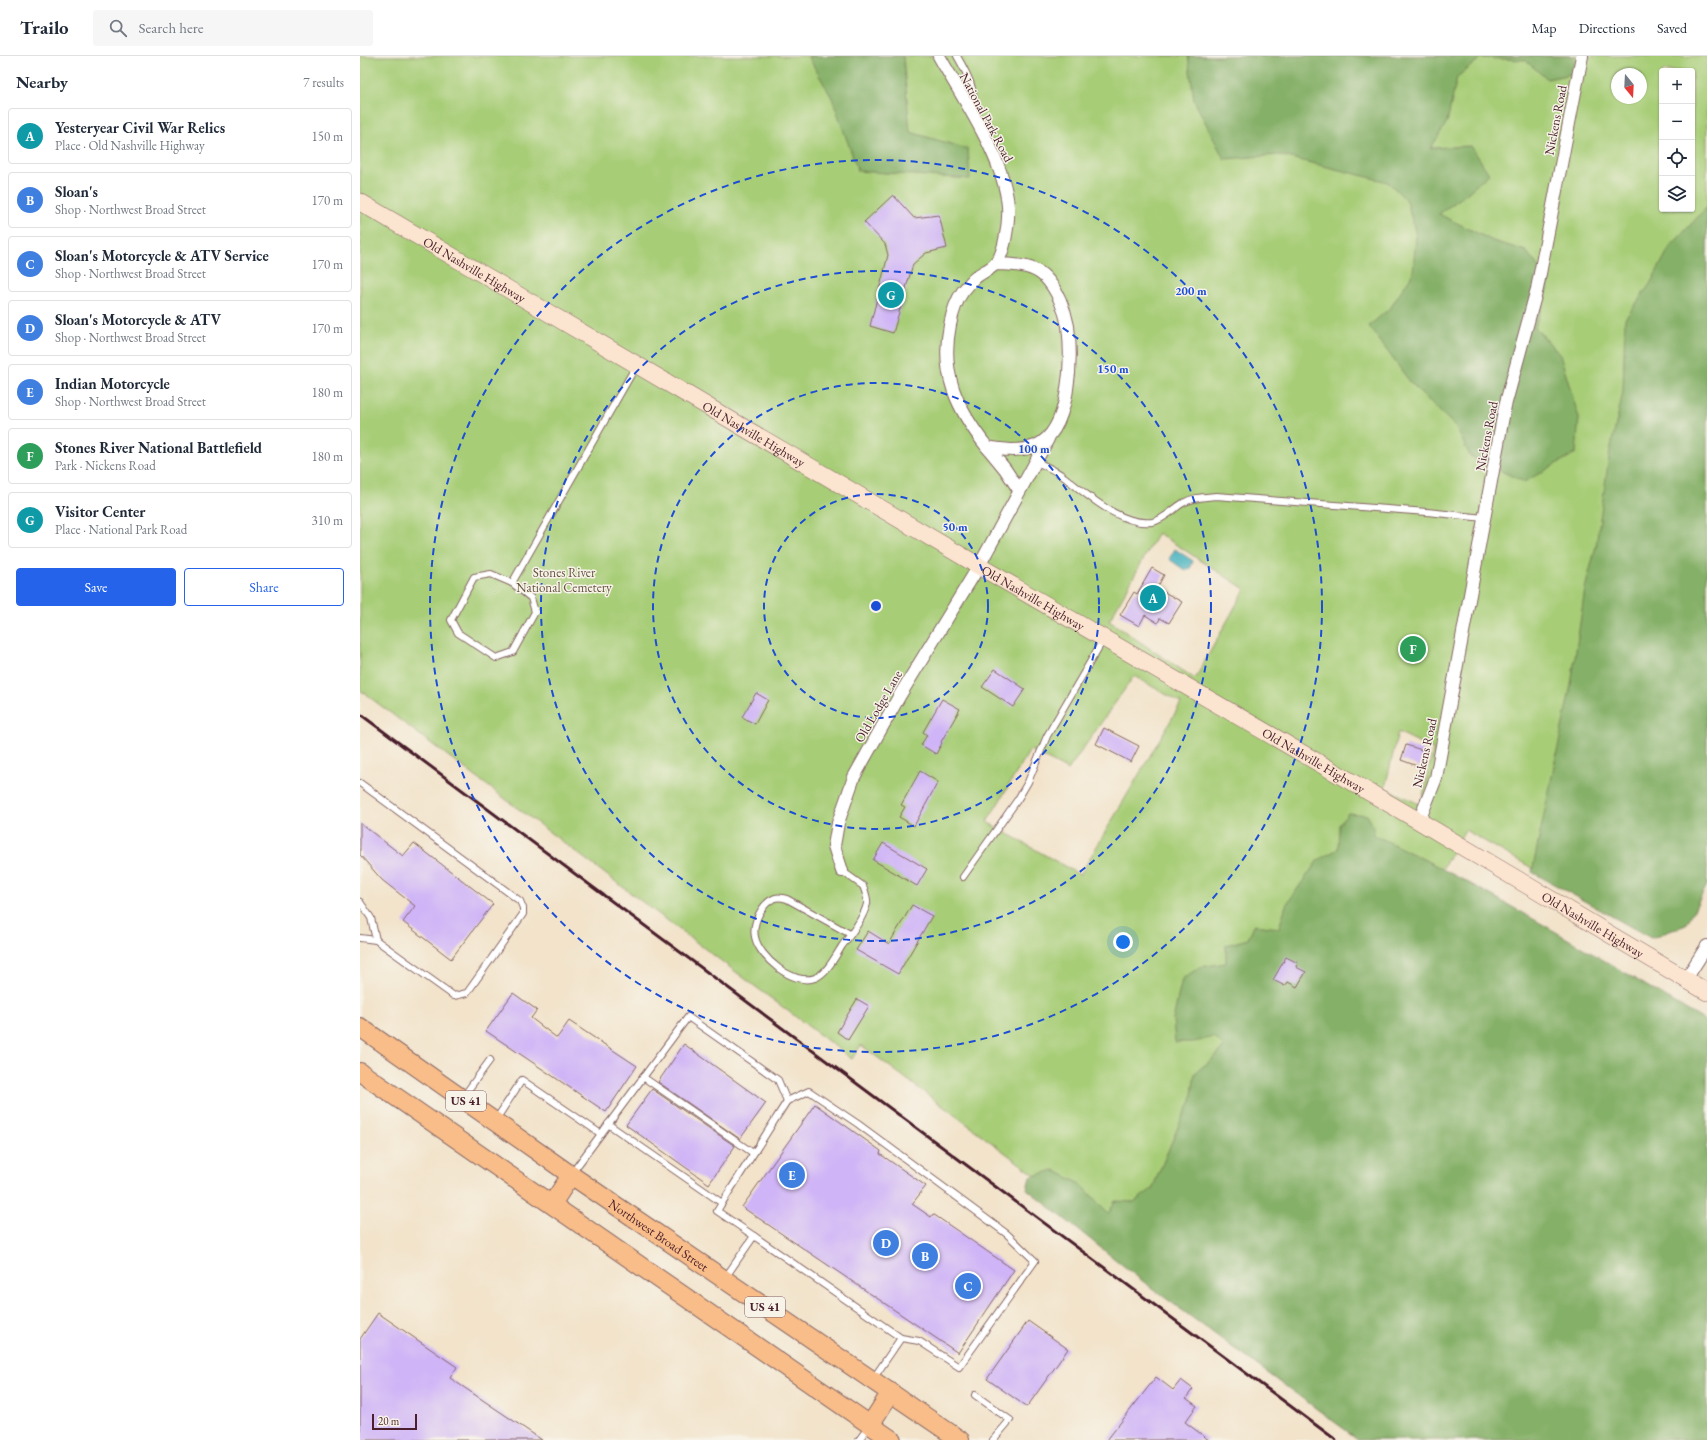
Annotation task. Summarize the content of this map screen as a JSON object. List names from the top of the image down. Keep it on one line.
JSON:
{"streets":{"main road":["Old Nashville Highway","US 41","Northwest Broad Street"],"street":["National Park Road","Nickens Road","Old Lodge Lane"]},"crossings":[["Nickens Road","Old Nashville Highway"],["Old Nashville Highway","Old Lodge Lane"]],"parks":["Stones River National Cemetery"],"scale_bar":"20 m","north":"bottom","page":{"header":"Trailo","search":"Search here","nav":["Map","Directions","Saved"],"heading":["Nearby","7 results"],"map_buttons":["+","−"],"list":[{"mark":"A","name":"Yesteryear Civil War Relics","note":"Place · Old Nashville Highway","value":"150 m"},{"mark":"B","name":"Sloan's","note":"Shop · Northwest Broad Street","value":"170 m"},{"mark":"C","name":"Sloan's Motorcycle & ATV Service","note":"Shop · Northwest Broad Street","value":"170 m"},{"mark":"D","name":"Sloan's Motorcycle & ATV","note":"Shop · Northwest Broad Street","value":"170 m"},{"mark":"E","name":"Indian Motorcycle","note":"Shop · Northwest Broad Street","value":"180 m"},{"mark":"F","name":"Stones River National Battlefield","note":"Park · Nickens Road","value":"180 m"},{"mark":"G","name":"Visitor Center","note":"Place · National Park Road","value":"310 m"}],"pins":["G","A","F","E","D","B","C"],"buttons":["Save","Share"],"scale":"20 m"},"rings":["200 m","150 m","100 m","50 m"]}
